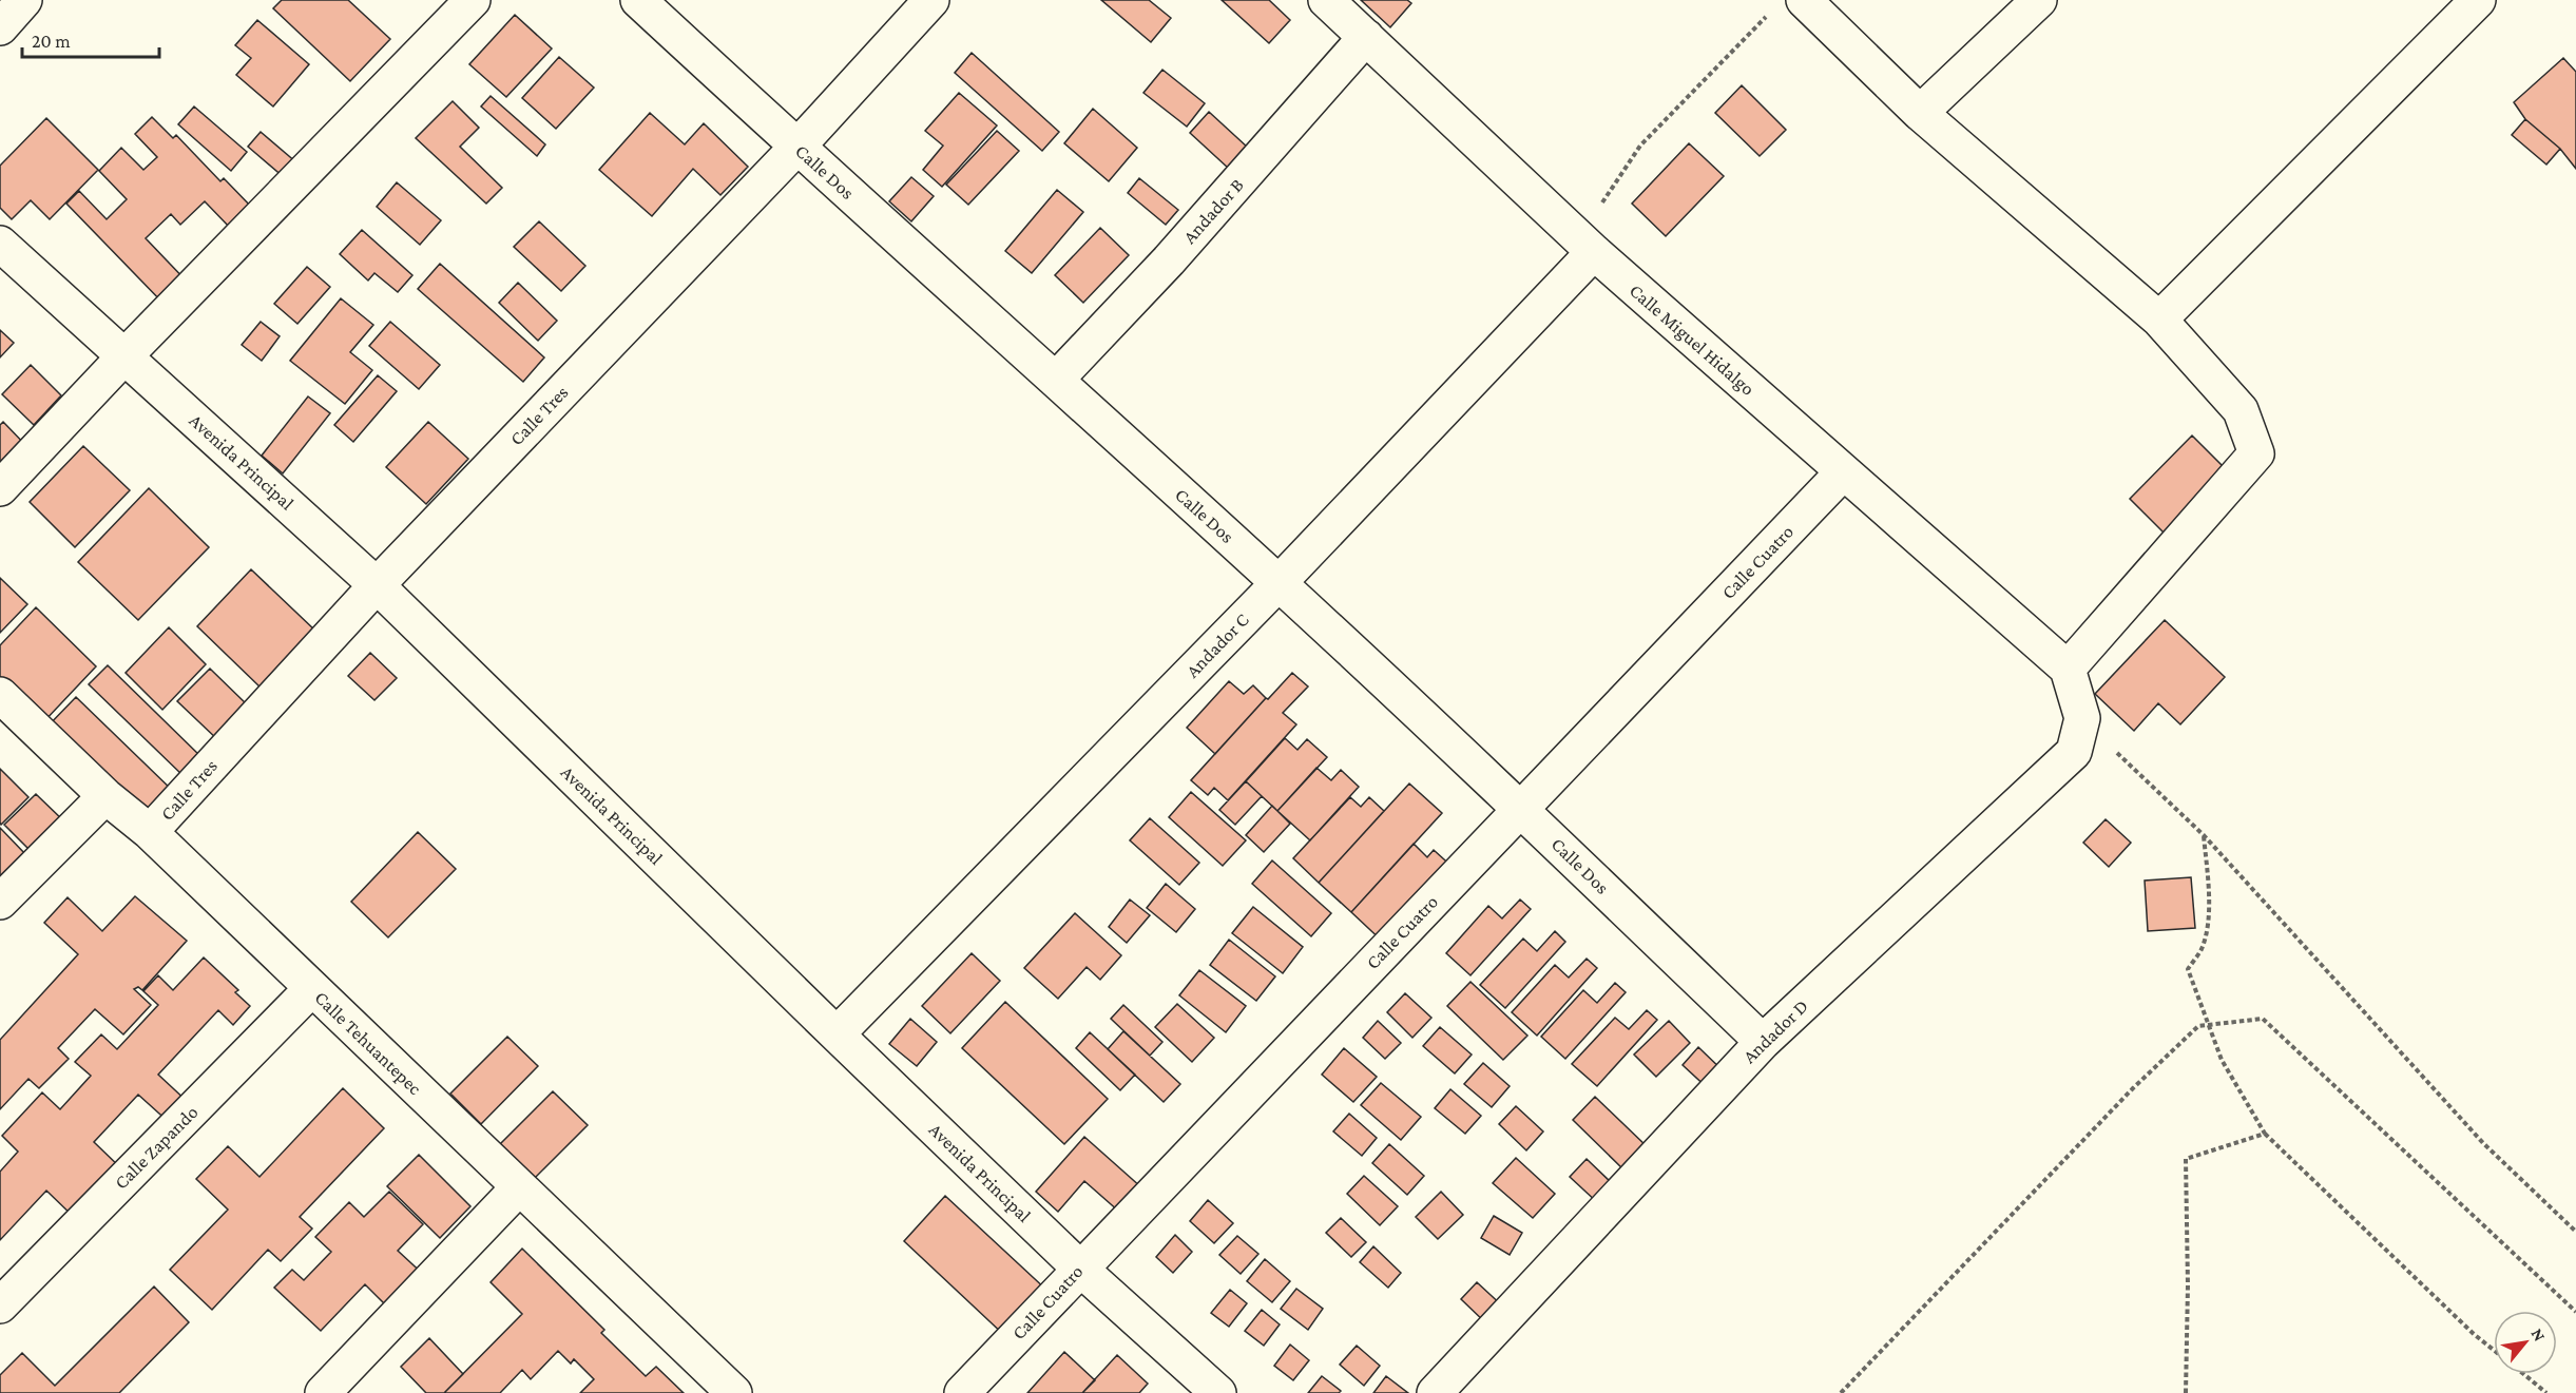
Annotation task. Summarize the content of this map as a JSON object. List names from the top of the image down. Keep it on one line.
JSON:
{"streets":{"street":["Calle Dos","Andador B","Calle Miguel Hidalgo","Calle Tres","Avenida Principal","Calle Cuatro","Andador C","Andador D","Calle Tehuantepec","Calle Zapando"]},"crossings":[["Calle Dos","Andador B"],["Calle Dos","Calle Tres"],["Calle Dos","Calle Cuatro"],["Calle Dos","Andador C"],["Calle Dos","Andador D"],["Andador B","Calle Miguel Hidalgo"],["Calle Miguel Hidalgo","Calle Cuatro"],["Calle Miguel Hidalgo","Andador C"],["Calle Tres","Avenida Principal"],["Calle Tres","Calle Tehuantepec"],["Avenida Principal","Calle Cuatro"],["Avenida Principal","Andador C"],["Calle Tehuantepec","Calle Zapando"]],"scale_bar":"20 m","north":"top right"}
